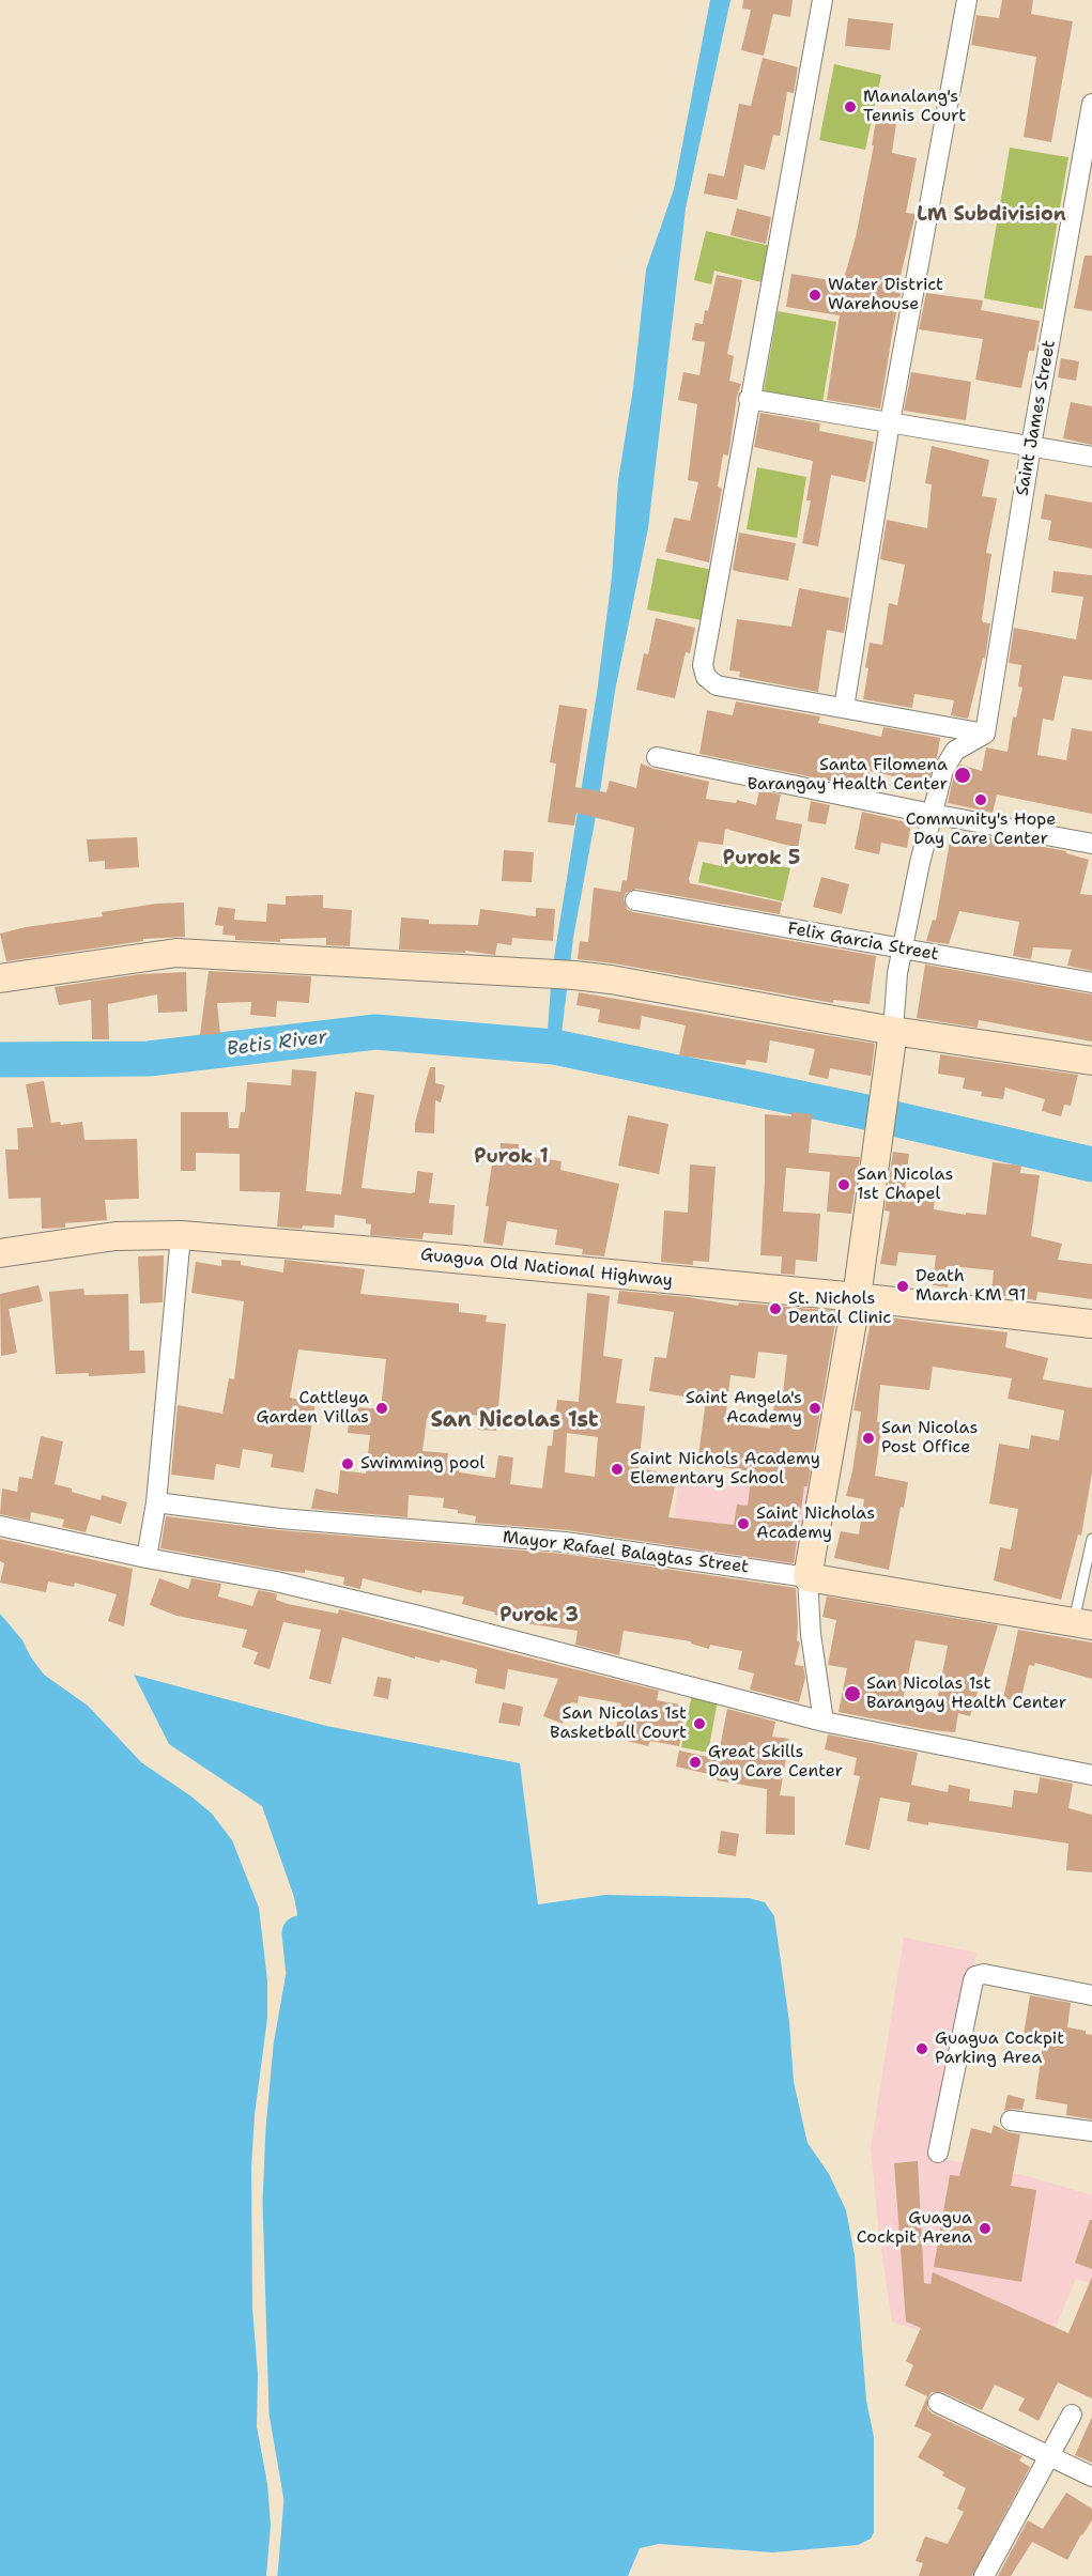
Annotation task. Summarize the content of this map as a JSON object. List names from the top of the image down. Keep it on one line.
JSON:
{"streets":{"street":["Saint James Street","Felix Garcia Street","Guagua Old National Highway","Mayor Rafael Balagtas Street"]},"districts":["LM Subdivision","Purok 5","Purok 1","San Nicolas 1st","Purok 3"],"water":["Betis River"],"places":["Manalang's Tennis Court","Water District Warehouse","Santa Filomena Barangay Health Center","Community's Hope Day Care Center","San Nicolas 1st Chapel","Death March KM 91","St. Nichols Dental Clinic","Cattleya Garden Villas","Saint Angela's Academy","San Nicolas Post Office","Swimming pool","Saint Nichols Academy Elementary School","Saint Nicholas Academy","San Nicolas 1st Barangay Health Center","San Nicolas 1st Basketball Court","Great Skills Day Care Center","Guagua Cockpit Parking Area","Guagua Cockpit Arena"]}
